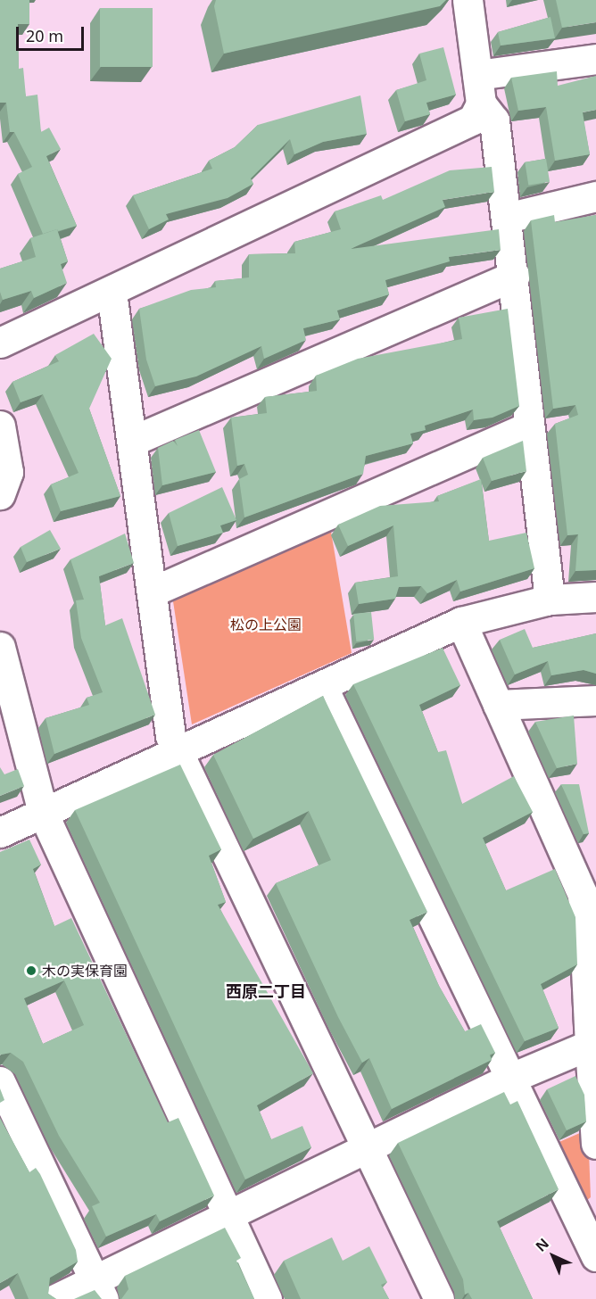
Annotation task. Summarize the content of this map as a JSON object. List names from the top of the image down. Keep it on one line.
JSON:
{"districts":["西原二丁目"],"parks":["松の上公園"],"places":["木の実保育園"],"scale_bar":"20 m","north":"top left"}
